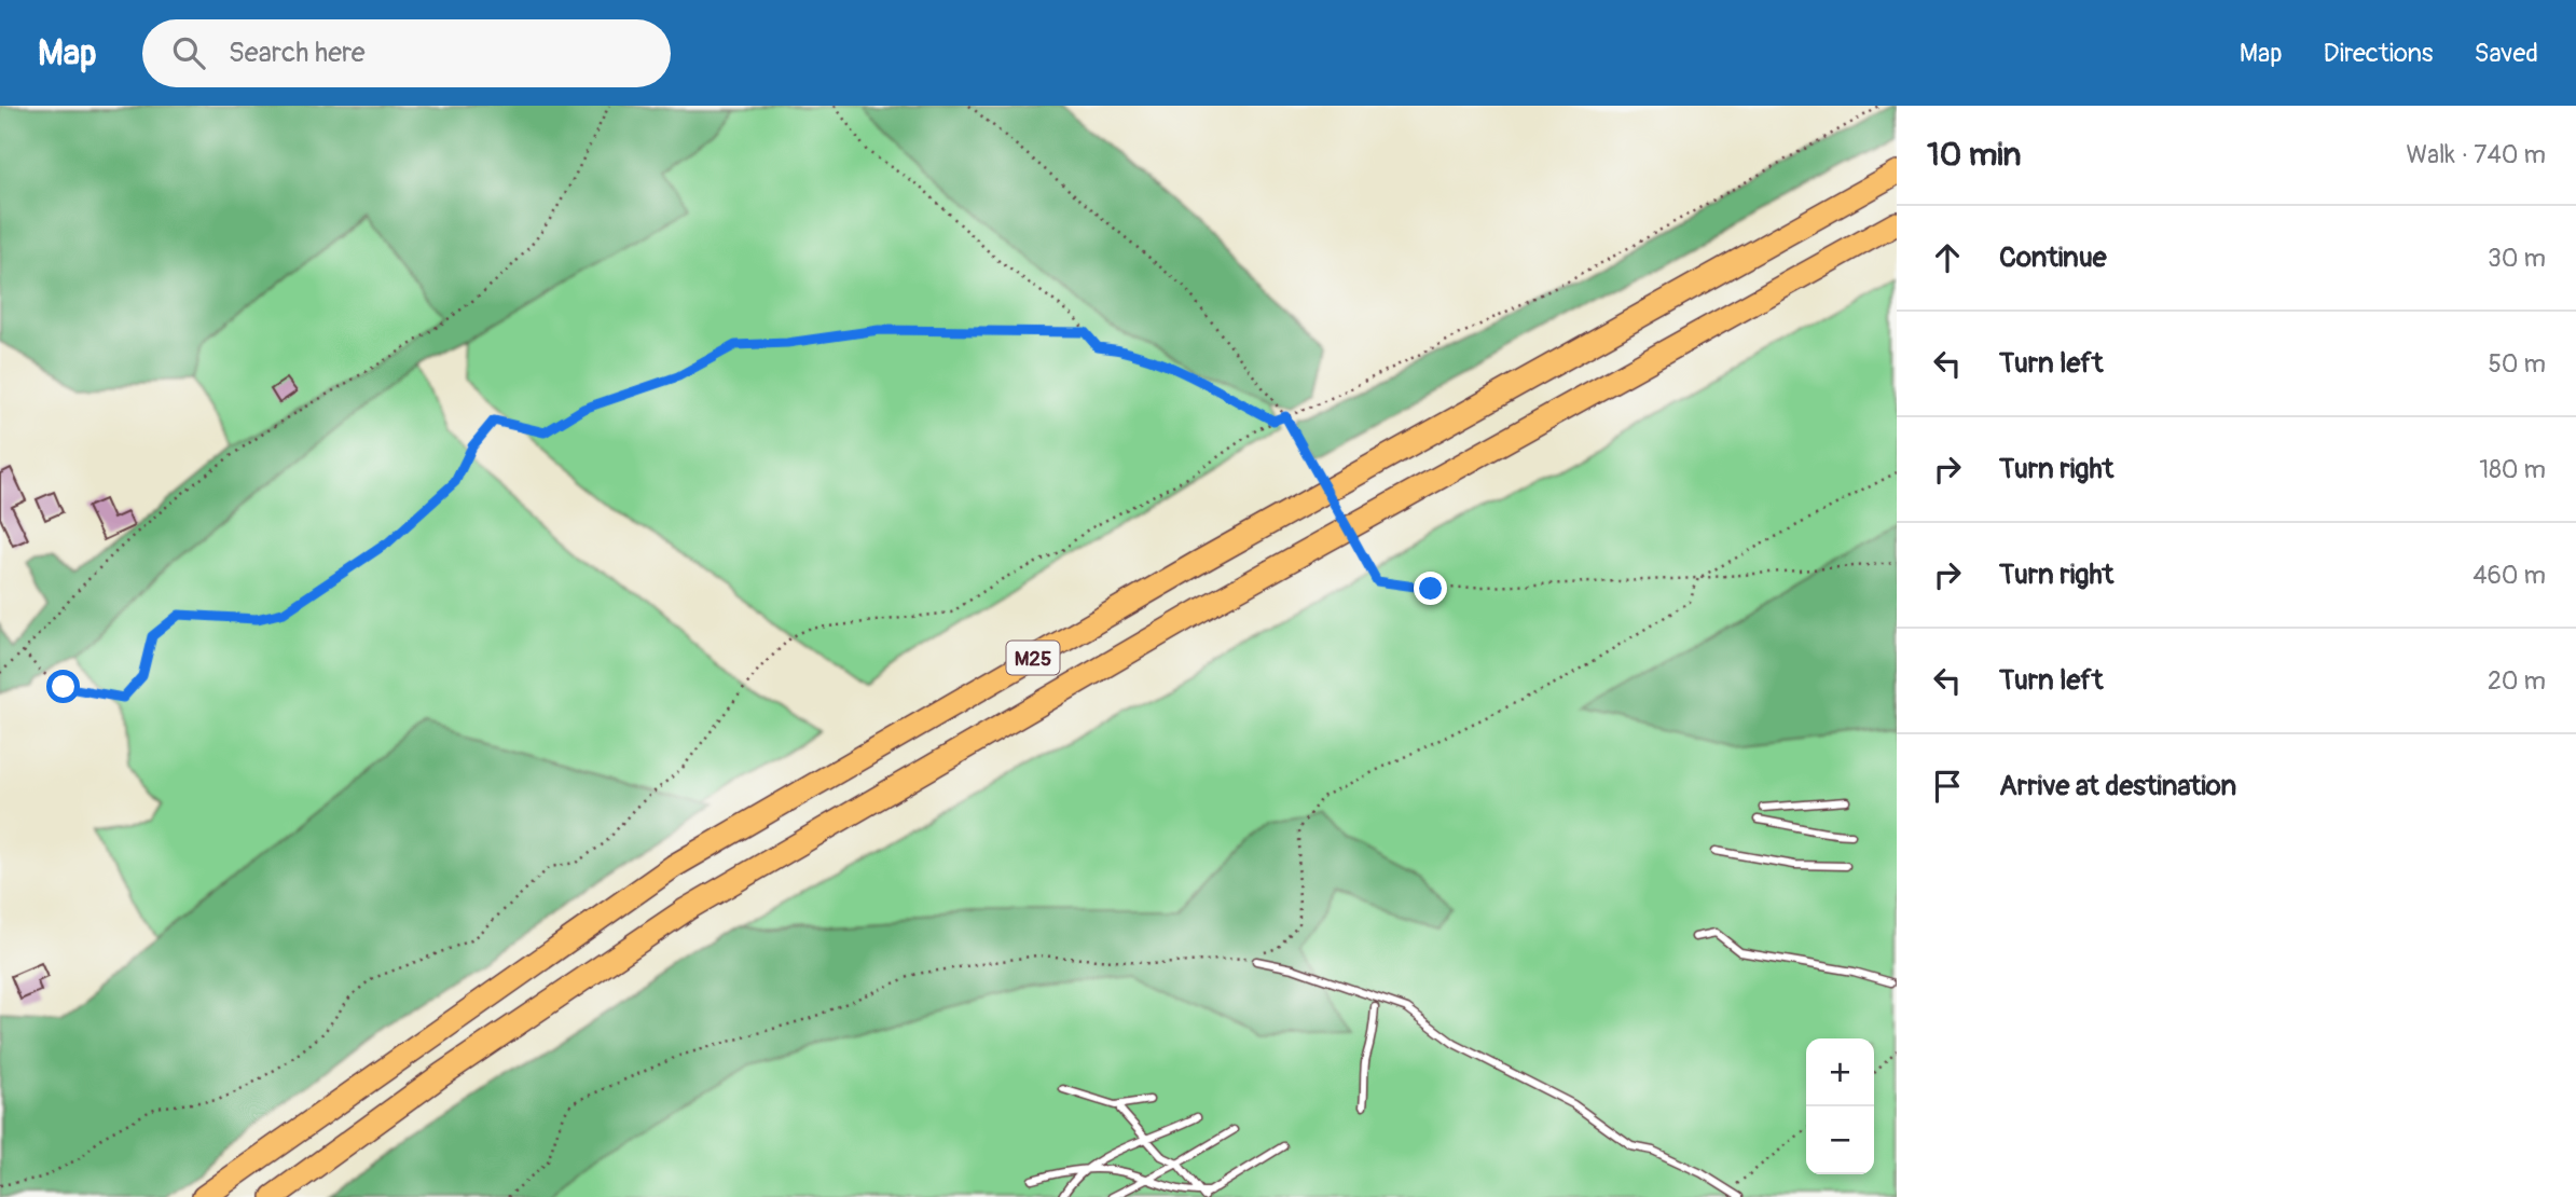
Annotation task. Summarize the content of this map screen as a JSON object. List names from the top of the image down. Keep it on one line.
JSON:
{"streets":{"highway":["M25"]},"page":{"header":"Map","search":"Search here","nav":["Map","Directions","Saved"],"heading":["10 min","Walk · 740 m"],"list":[["Continue","30 m"],["Turn left","50 m"],["Turn right","180 m"],["Turn right","460 m"],["Turn left","20 m"],"Arrive at destination"],"map_buttons":["+","−"]}}
